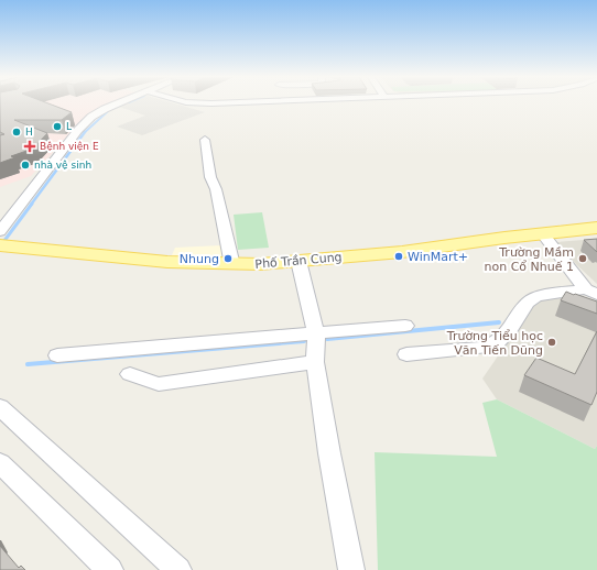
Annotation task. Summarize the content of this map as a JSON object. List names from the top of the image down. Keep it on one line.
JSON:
{"streets":{"main road":["Phố Trần Cung"]},"places":{"other":["L","H","nhà vệ sinh","WinMart+","Nhung","Trường Mầm non Cổ Nhuế 1","Trường Tiểu học Văn Tiến Dũng"],"health":["Bệnh viện E"]}}
